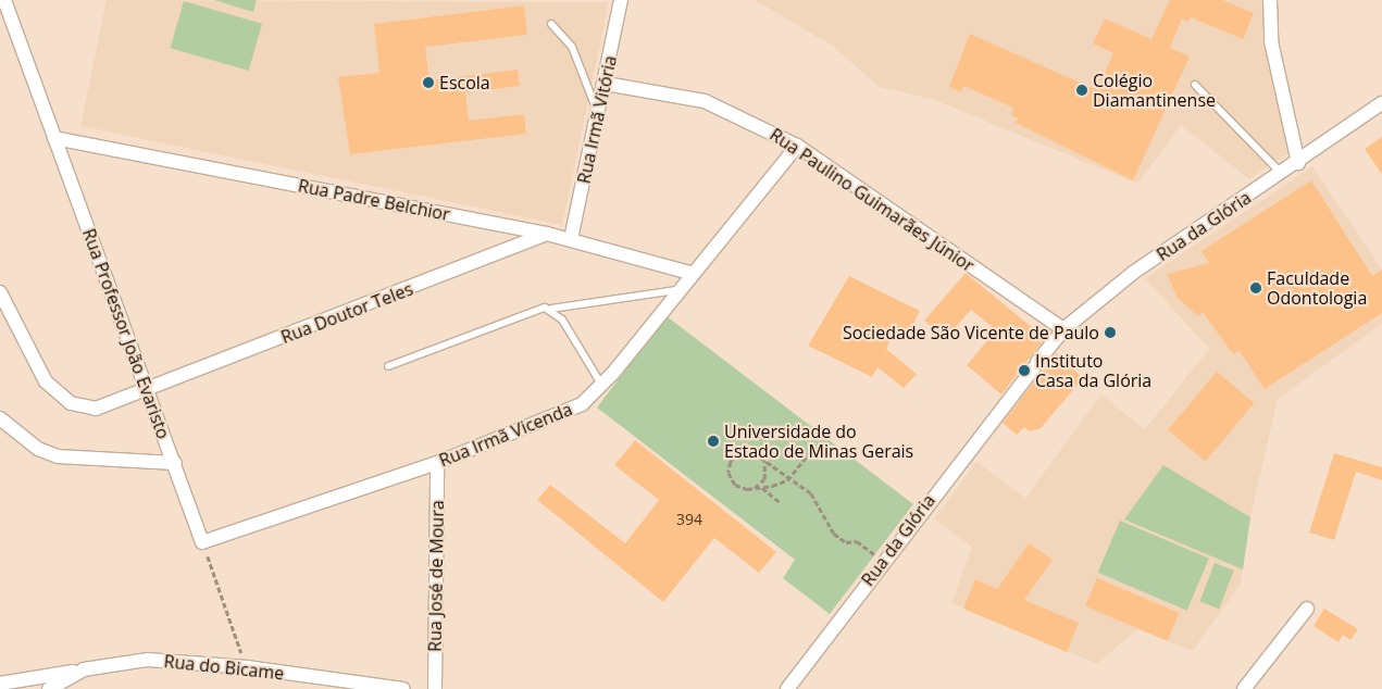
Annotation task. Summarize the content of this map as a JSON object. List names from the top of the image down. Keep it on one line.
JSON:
{"streets":{"street":["Rua Irmã Vitória","Rua Padre Belchior","Rua Paulino Guimarães Júnior","Rua da Glória","Rua Doutor Teles","Rua Professor João Evaristo","Rua Irmã Vicenda","Rua José de Moura","Rua do Bicame"]},"crossings":[["Rua Irmã Vitória","Rua Padre Belchior"],["Rua Irmã Vitória","Rua Paulino Guimarães Júnior"],["Rua Padre Belchior","Rua Doutor Teles"],["Rua Padre Belchior","Rua Professor João Evaristo"],["Rua Padre Belchior","Rua Irmã Vicenda"],["Rua Paulino Guimarães Júnior","Rua da Glória"],["Rua Paulino Guimarães Júnior","Rua Irmã Vicenda"],["Rua Doutor Teles","Rua Professor João Evaristo"],["Rua Professor João Evaristo","Rua Irmã Vicenda"],["Rua Irmã Vicenda","Rua José de Moura"]],"places":["Escola","Colégio Diamantinense","Faculdade Odontologia","Sociedade São Vicente de Paulo","Instituto Casa da Glória","Universidade do Estado de Minas Gerais"],"house_numbers":["394"]}
